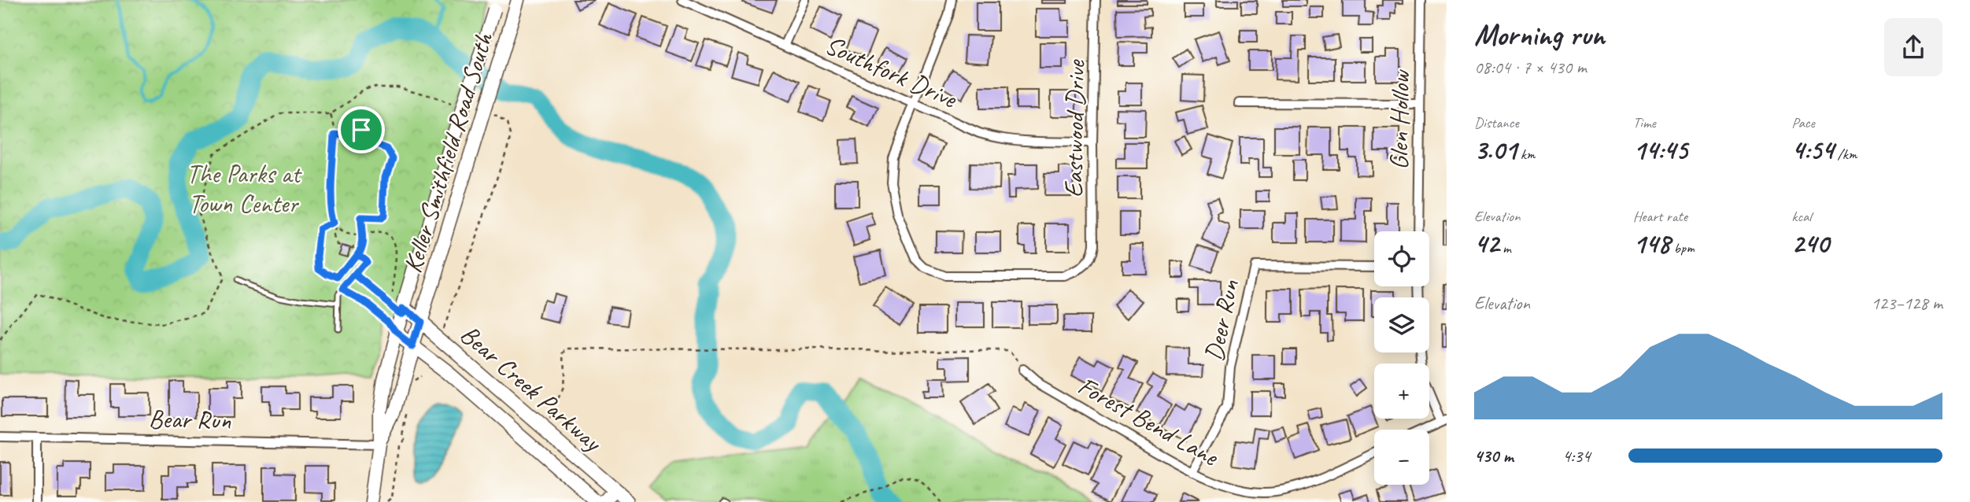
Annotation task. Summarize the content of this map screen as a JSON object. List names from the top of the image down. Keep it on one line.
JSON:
{"streets":{"main road":["Keller Smithfield Road South","Bear Creek Parkway"],"street":["Southfork Drive","Glen Hollow","Eastwood Drive","Deer Run","Bear Run","Forest Bend Lane"]},"crossings":[["Southfork Drive","Eastwood Drive"],["Keller Smithfield Road South","Bear Creek Parkway"],["Keller Smithfield Road South","Bear Run"],["Deer Run","Forest Bend Lane"]],"parks":["The Parks at Town Center"],"page":{"heading":["Morning run","08:04 · 7 × 430 m"],"stats":[["Distance","3.01 km"],["Time","14:45"],["Pace","4:54 /km"],["Elevation","42 m"],["Heart rate","148 bpm"],["kcal","240"]],"map_buttons":["+","−"],"chart":["Elevation","123–128 m"],"list":[{"name":"430 m","note":"4:34"}]}}
